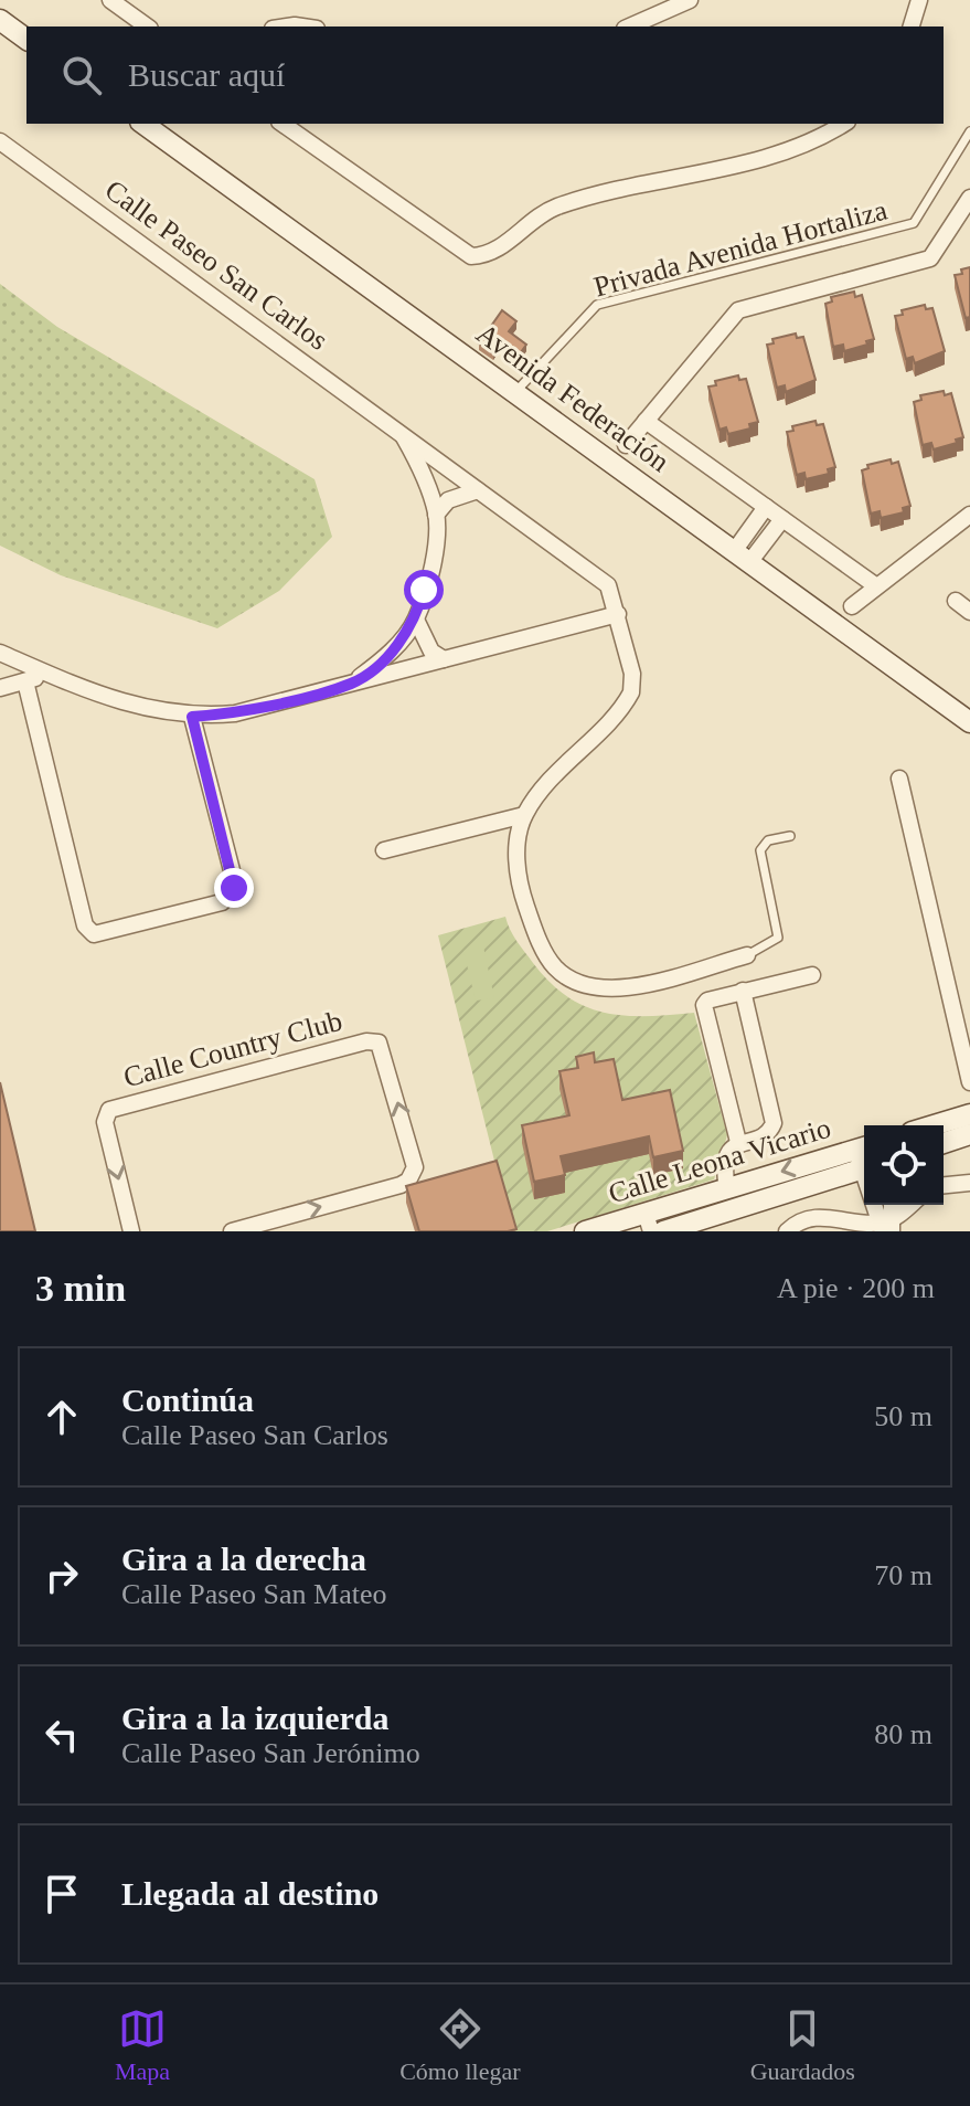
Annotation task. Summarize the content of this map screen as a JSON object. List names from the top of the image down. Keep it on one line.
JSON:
{"streets":{"main road":["Avenida Federación","Calle Leona Vicario"],"street":["Calle Paseo San Carlos","Calle Country Club"],"lane":["Privada Avenida Hortaliza"]},"crossings":[["Privada Avenida Hortaliza","Avenida Federación"]],"page":{"search":"Buscar aquí","heading":["3 min","A pie · 200 m"],"list":[["Continúa","Calle Paseo San Carlos","50 m"],["Gira a la derecha","Calle Paseo San Mateo","70 m"],["Gira a la izquierda","Calle Paseo San Jerónimo","80 m"],"Llegada al destino"],"nav":["Mapa","Cómo llegar","Guardados"]}}
